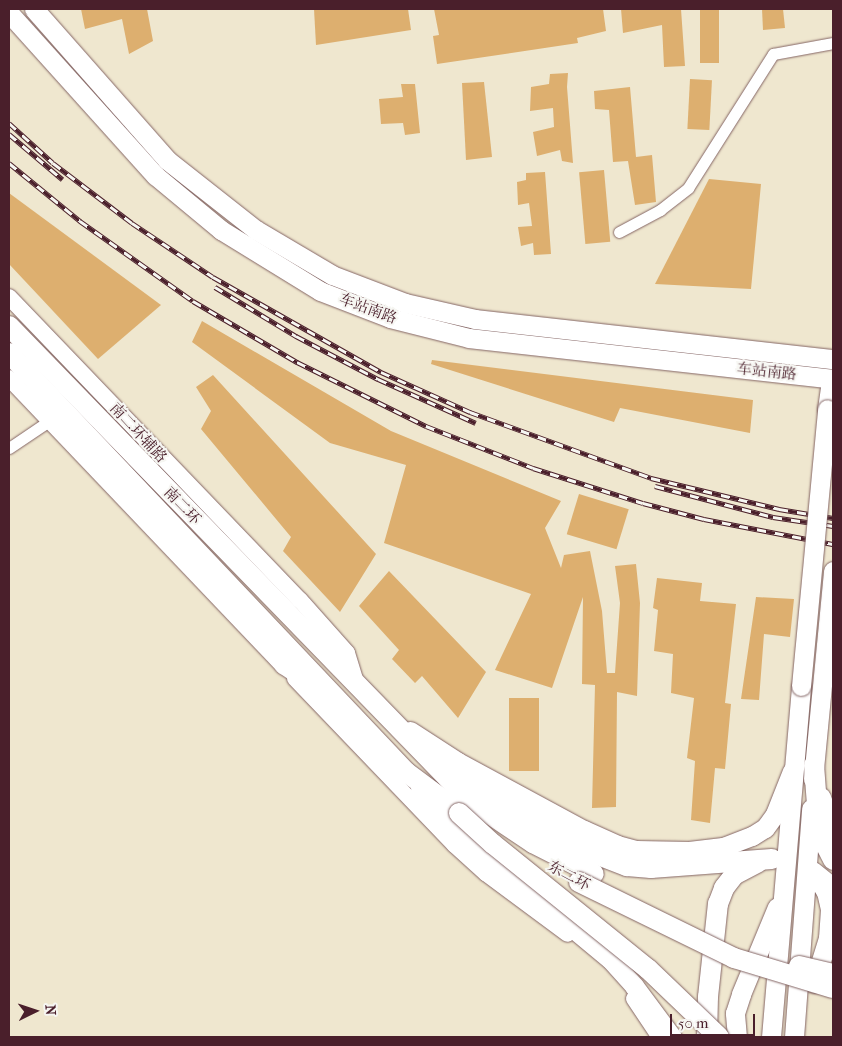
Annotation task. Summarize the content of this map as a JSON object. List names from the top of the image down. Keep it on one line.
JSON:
{"streets":{"highway":["南二环","东二环"],"main road":["车站南路","南二环辅路"]},"crossings":[["南二环辅路","南二环"],["南二环辅路","东二环"],["南二环","东二环"]],"scale_bar":"50 m","north":"right"}
